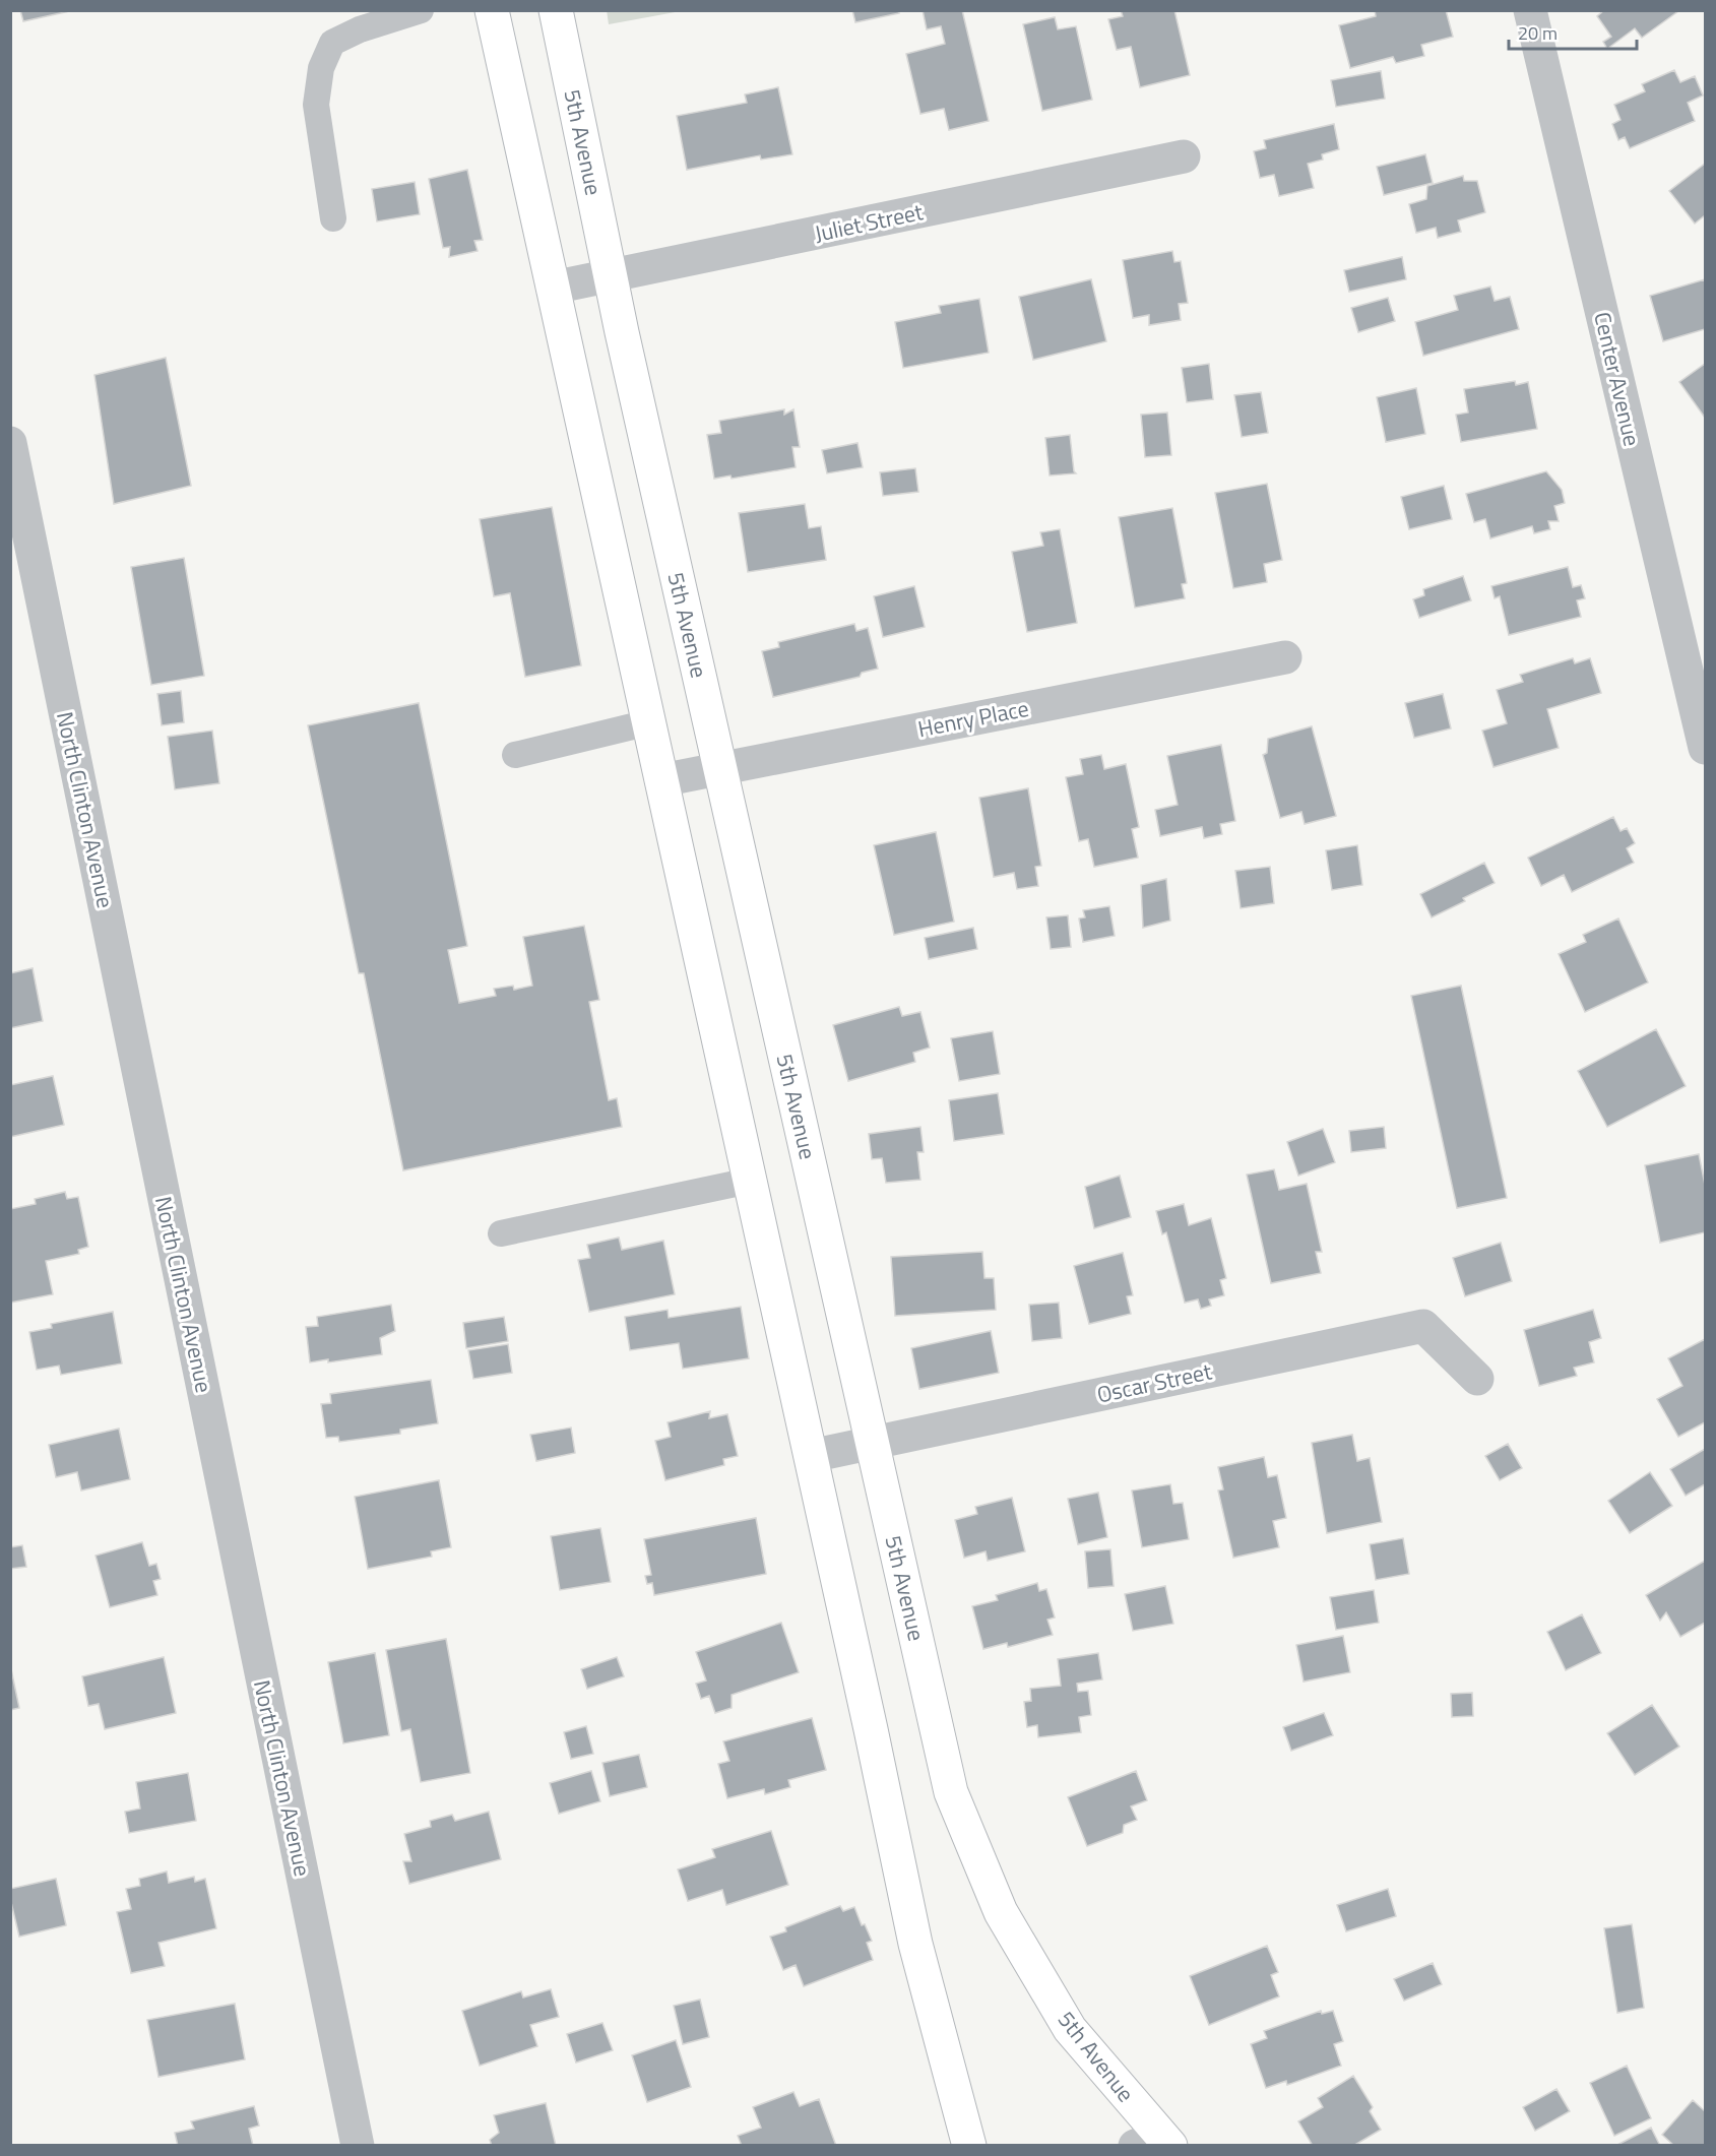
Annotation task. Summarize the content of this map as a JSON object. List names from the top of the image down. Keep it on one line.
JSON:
{"streets":{"main road":["5th Avenue"],"street":["Juliet Street","Center Avenue","Henry Place","North Clinton Avenue","Oscar Street"]},"crossings":[["5th Avenue","Juliet Street"],["5th Avenue","Henry Place"],["5th Avenue","Oscar Street"]],"scale_bar":"20 m"}
